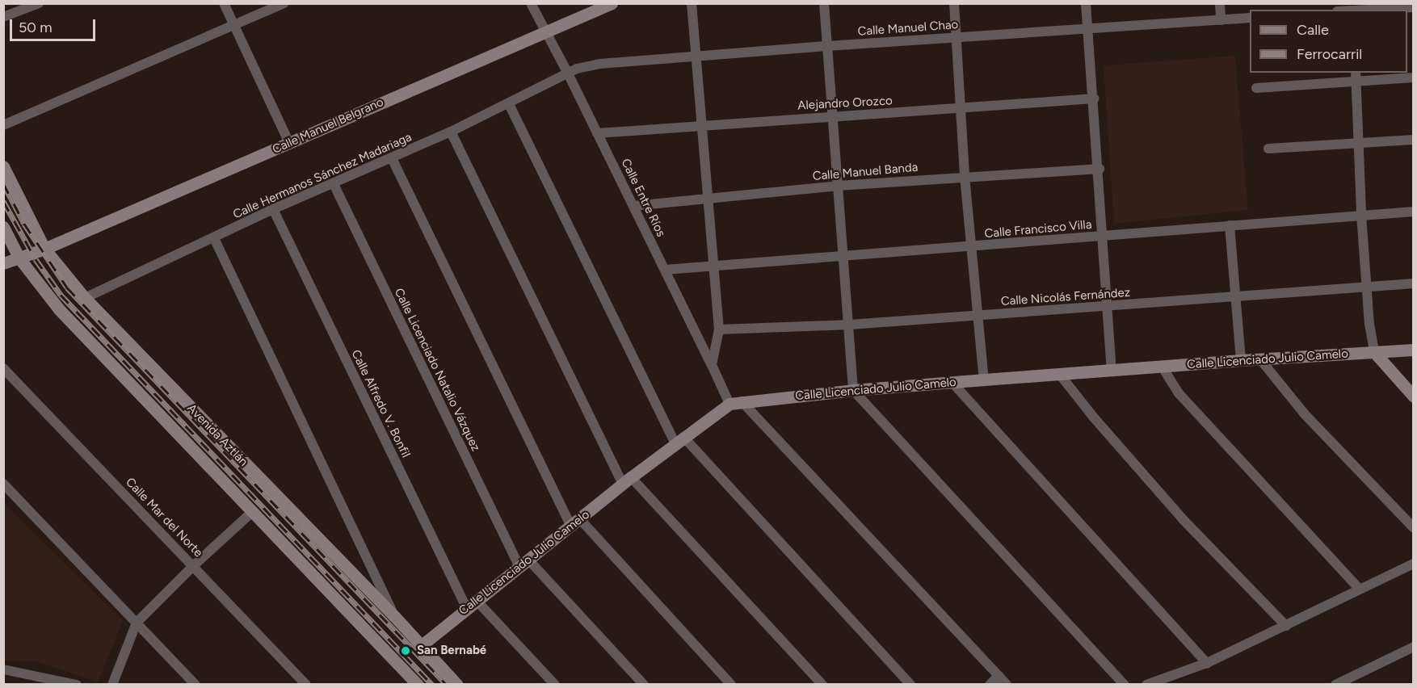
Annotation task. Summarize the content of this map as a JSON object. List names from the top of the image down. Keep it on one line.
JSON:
{"streets":{"street":["Calle Manuel Chao","Alejandro Orozco","Calle Manuel Belgrano","Calle Manuel Banda","Calle Hermanos Sánchez Madariaga","Calle Entre Ríos","Calle Francisco Villa","Calle Nicolás Fernández","Calle Licenciado Julio Camelo","Calle Licenciado Natalio Vázquez","Calle Alfredo V. Bonfil","Avenida Aztlán","Calle Mar del Norte"]},"crossings":[["Calle Manuel Chao","Calle Hermanos Sánchez Madariaga"],["Calle Manuel Chao","Calle Entre Ríos"],["Alejandro Orozco","Calle Entre Ríos"],["Calle Manuel Belgrano","Calle Entre Ríos"],["Calle Manuel Belgrano","Avenida Aztlán"],["Calle Manuel Banda","Calle Entre Ríos"],["Calle Hermanos Sánchez Madariaga","Calle Entre Ríos"],["Calle Hermanos Sánchez Madariaga","Calle Licenciado Natalio Vázquez"],["Calle Hermanos Sánchez Madariaga","Calle Alfredo V. Bonfil"],["Calle Hermanos Sánchez Madariaga","Avenida Aztlán"],["Calle Entre Ríos","Calle Francisco Villa"],["Calle Entre Ríos","Calle Licenciado Julio Camelo"],["Calle Licenciado Julio Camelo","Calle Licenciado Natalio Vázquez"],["Calle Licenciado Julio Camelo","Calle Alfredo V. Bonfil"],["Calle Licenciado Julio Camelo","Avenida Aztlán"]],"places":["San Bernabé"],"legend":["Calle","Ferrocarril"],"scale_bar":"50 m"}
